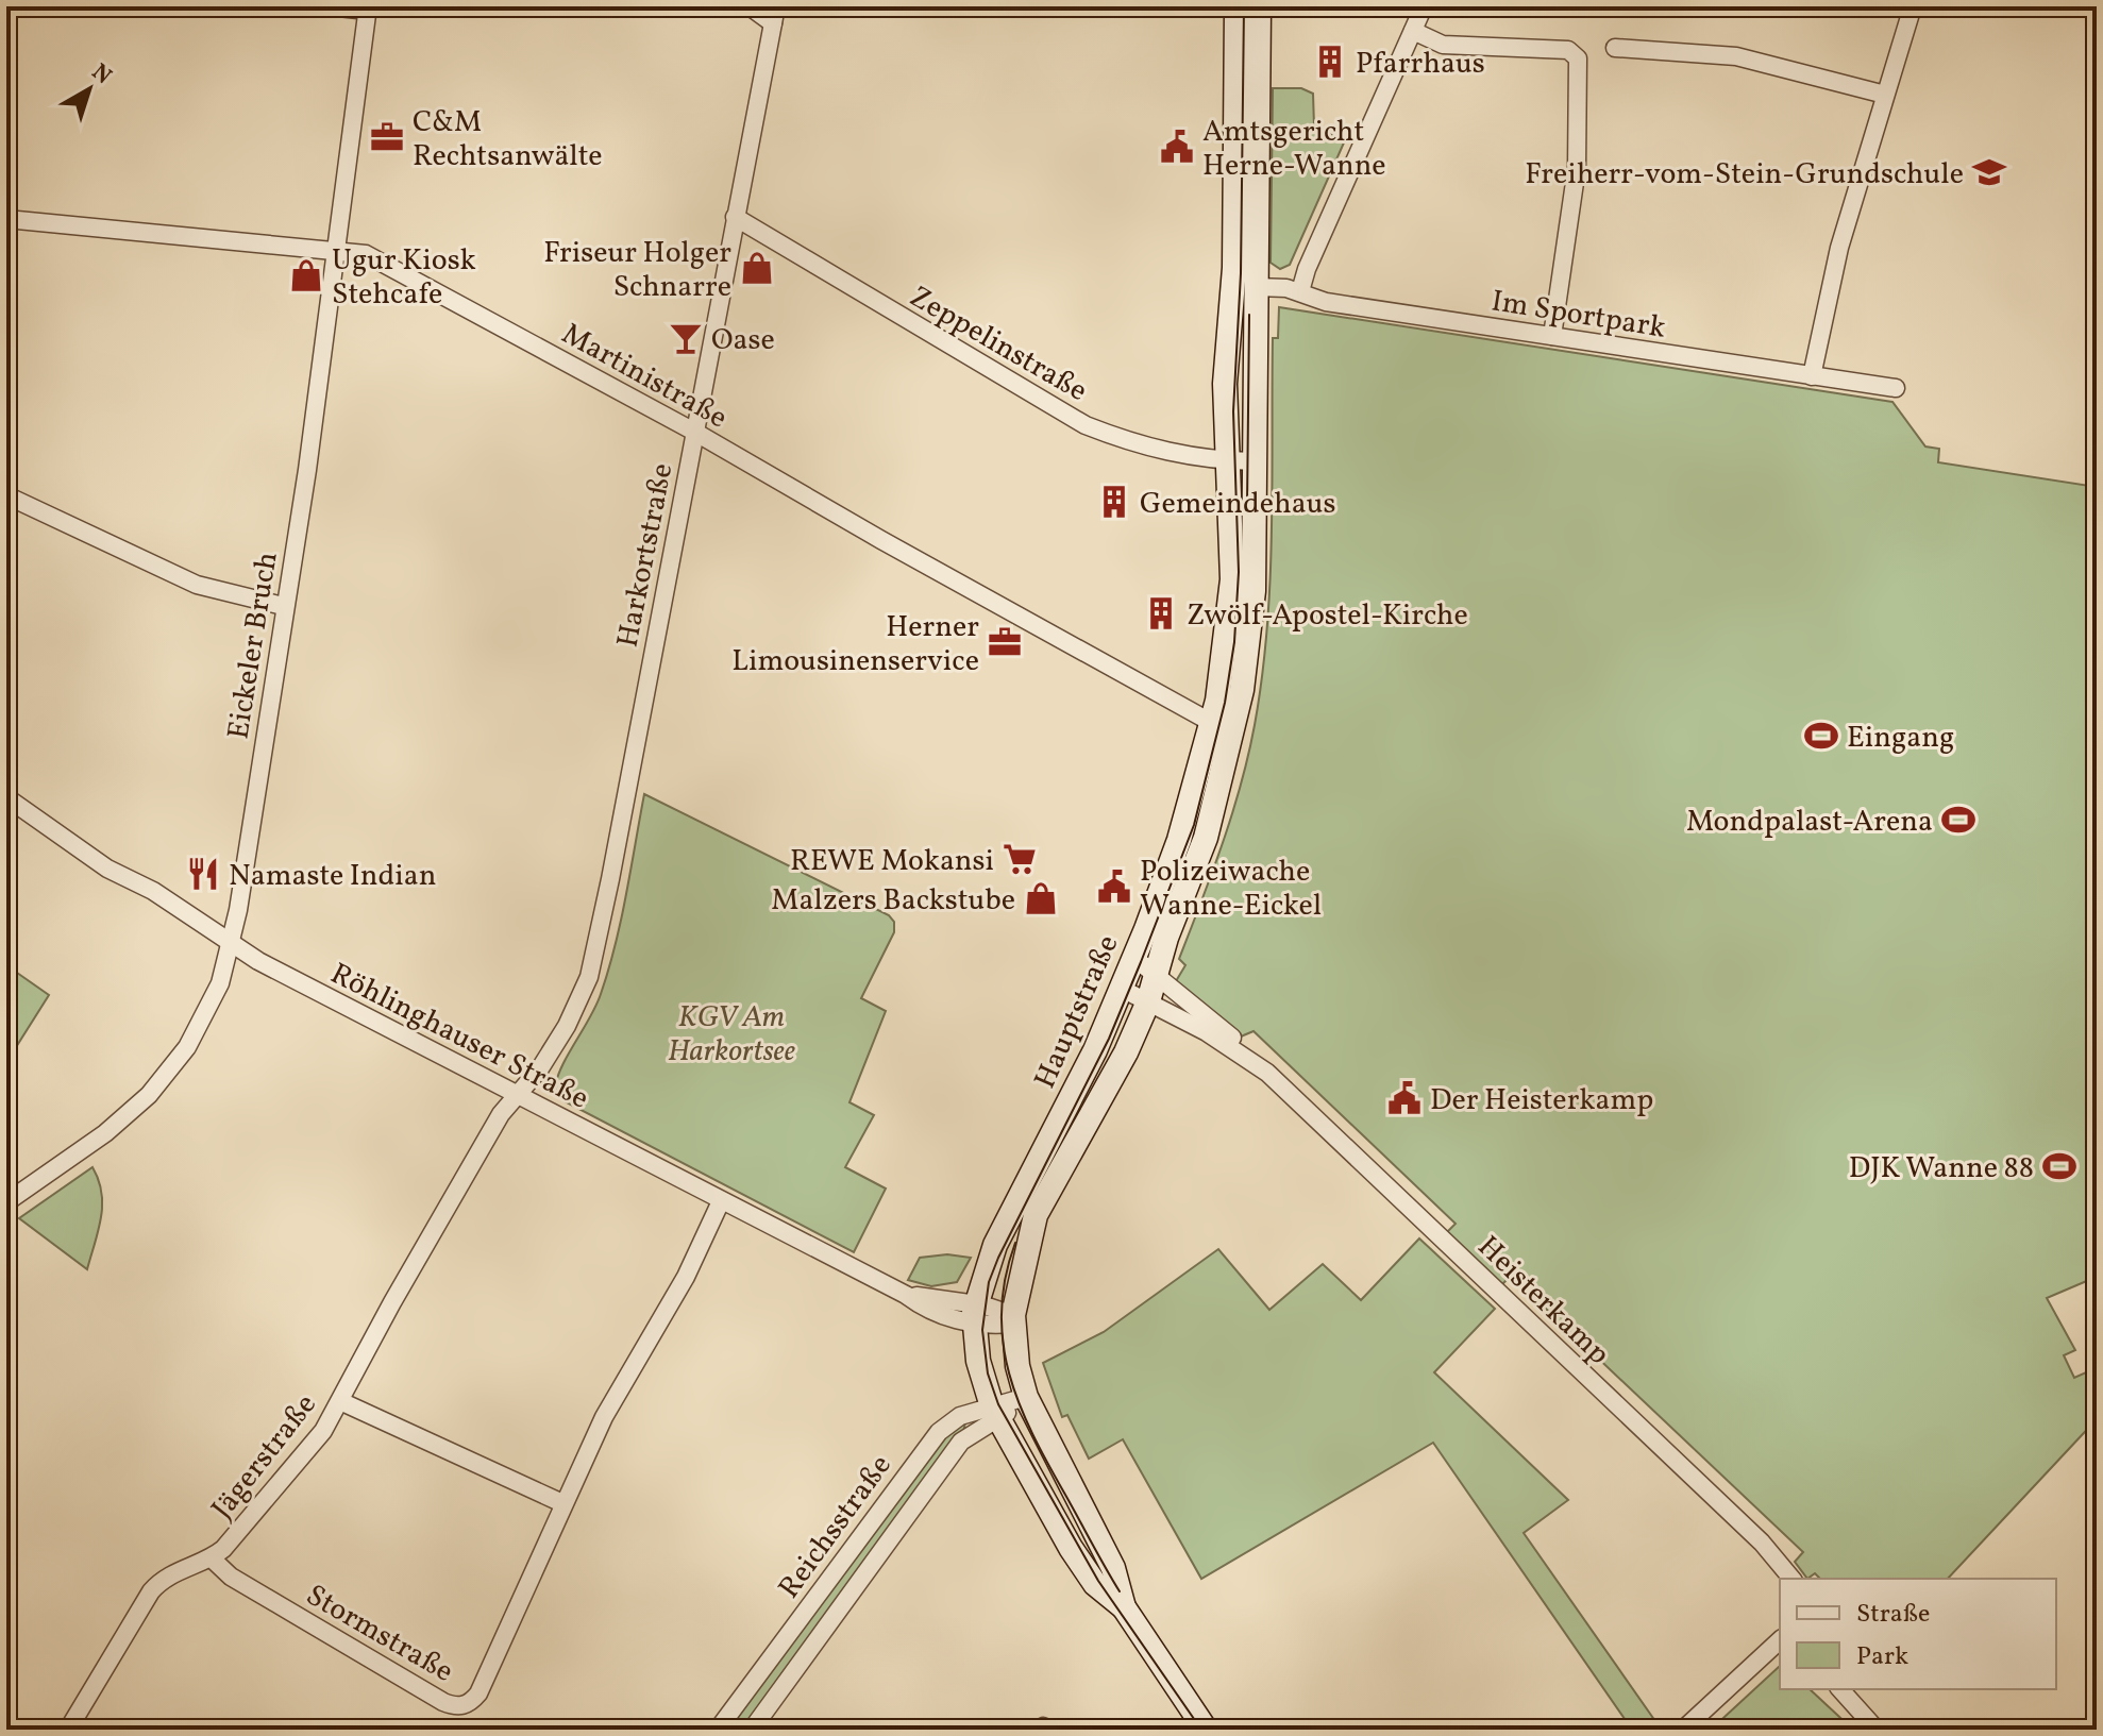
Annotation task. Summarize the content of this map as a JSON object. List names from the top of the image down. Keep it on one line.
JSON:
{"streets":{"street":["Im Sportpark","Zeppelinstraße","Martinistraße","Harkortstraße","Eickeler Bruch","Hauptstraße","Röhlinghauser Straße","Heisterkamp","Jägerstraße","Reichsstraße","Stormstraße"]},"crossings":[["Im Sportpark","Hauptstraße"],["Zeppelinstraße","Harkortstraße"],["Zeppelinstraße","Hauptstraße"],["Martinistraße","Harkortstraße"],["Martinistraße","Eickeler Bruch"],["Martinistraße","Hauptstraße"],["Harkortstraße","Röhlinghauser Straße"],["Harkortstraße","Jägerstraße"],["Eickeler Bruch","Röhlinghauser Straße"],["Hauptstraße","Röhlinghauser Straße"],["Hauptstraße","Heisterkamp"],["Hauptstraße","Reichsstraße"],["Röhlinghauser Straße","Jägerstraße"],["Röhlinghauser Straße","Stormstraße"],["Jägerstraße","Stormstraße"]],"parks":["KGV Am Harkortsee"],"places":{"building":["Pfarrhaus","Gemeindehaus","Zwölf-Apostel-Kirche"],"office":["C&M Rechtsanwälte","Herner Limousinenservice"],"public building":["Amtsgericht Herne-Wanne","Polizeiwache Wanne-Eickel","Der Heisterkamp"],"school or university":["Freiherr-vom-Stein-Grundschule"],"shop":["Friseur Holger Schnarre","Ugur Kiosk Stehcafe","Malzers Backstube"],"bar":["Oase"],"sports":["Eingang","Mondpalast-Arena","DJK Wanne 88"],"supermarket":["REWE Mokansi"],"restaurant":["Namaste Indian"]},"legend":["Straße","Park"],"north":"top right"}
